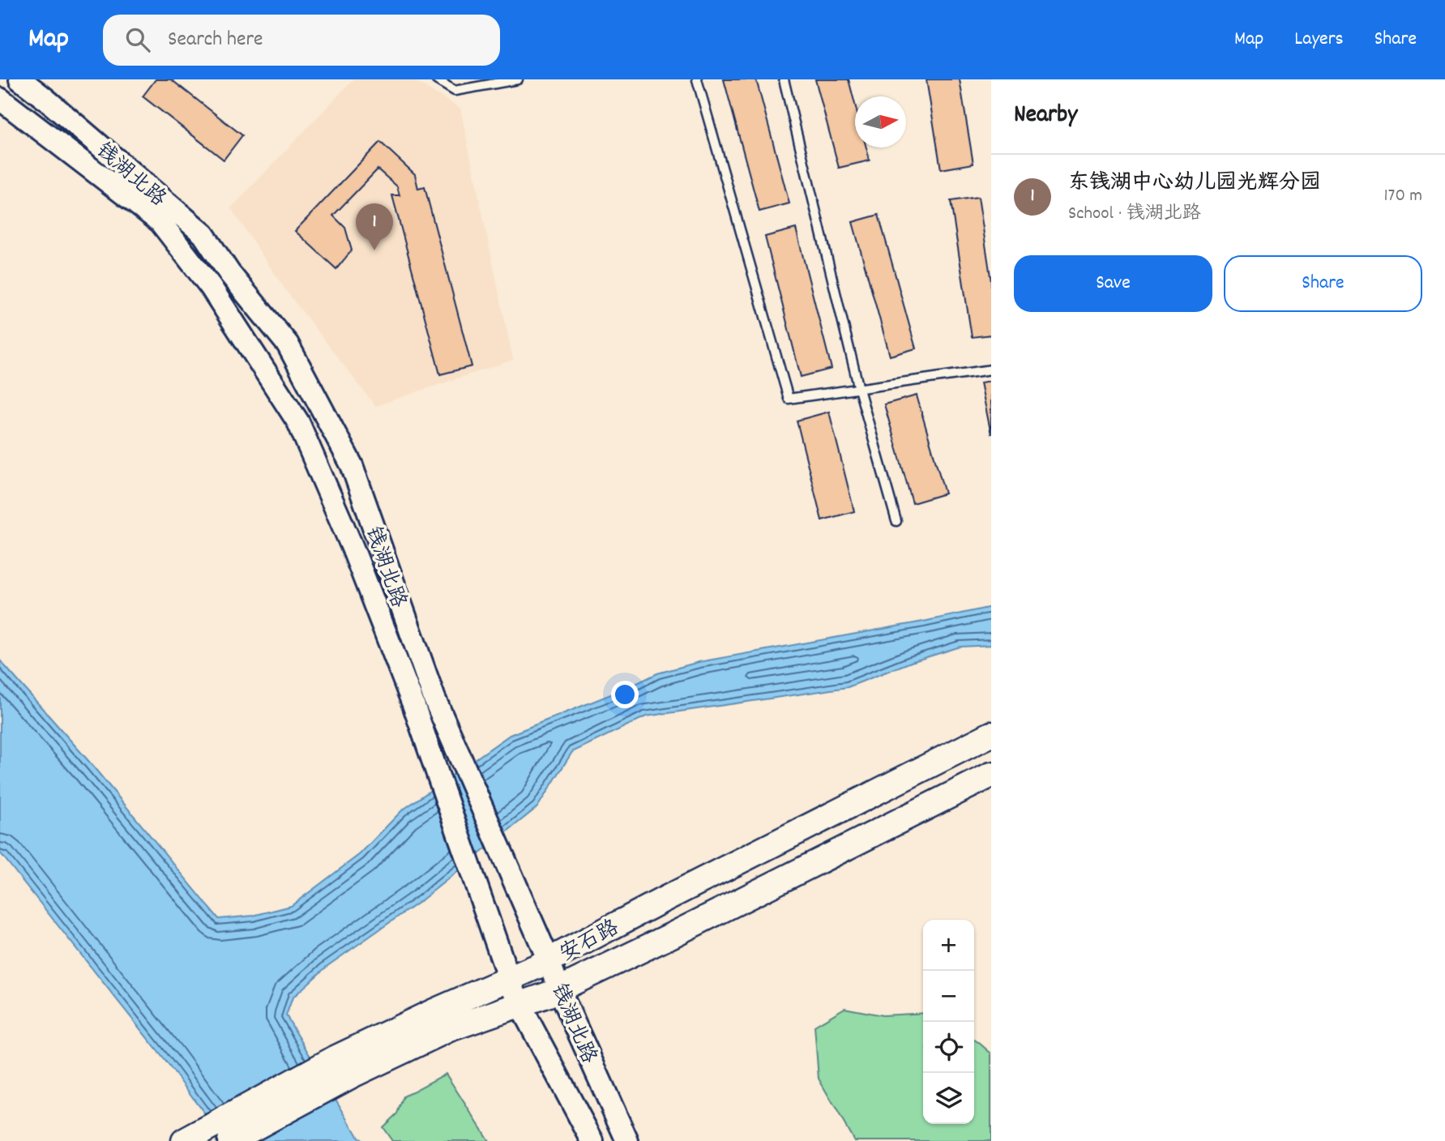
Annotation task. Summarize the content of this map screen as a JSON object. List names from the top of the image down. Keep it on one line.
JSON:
{"streets":{"main road":["安石路"],"street":["钱湖北路"]},"crossings":[["钱湖北路","安石路"]],"north":"right","page":{"header":"Map","search":"Search here","nav":["Map","Layers","Share"],"heading":"Nearby","list":[{"mark":"1","name":"东钱湖中心幼儿园光辉分园","note":"School · 钱湖北路","value":"170 m"}],"pins":"1","buttons":["Save","Share"],"map_buttons":["+","−"]}}
